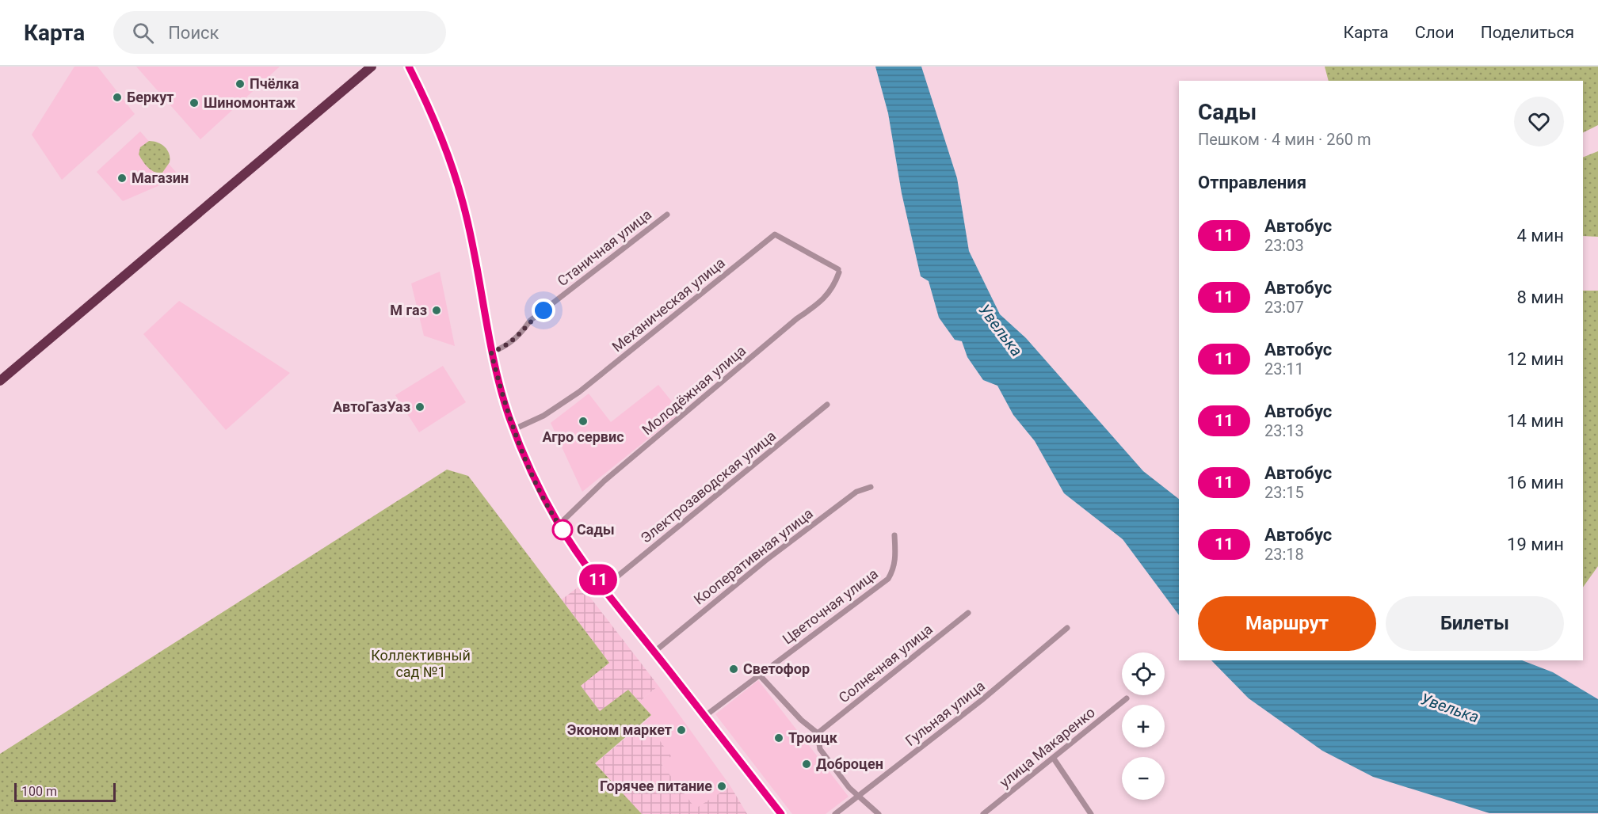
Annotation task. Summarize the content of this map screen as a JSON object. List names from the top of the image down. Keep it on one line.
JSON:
{"streets":{"street":["Станичная улица","Механическая улица","Молодёжная улица","Электрозаводская улица","Кооперативная улица","Цветочная улица","Солнечная улица","Гульная улица","улица Макаренко"]},"crossings":[["Механическая улица","Молодёжная улица"]],"water":["Увелька"],"parks":["Коллективный сад №1"],"places":["Пчёлка","Беркут","Шиномонтаж","Магазин","М газ","АвтоГазУаз","Агро сервис","Сады","Светофор","Эконом маркет","Троицк","Доброцен","Горячее питание"],"lines":["bus line 11"],"scale_bar":"100 m","page":{"header":"Карта","search":"Поиск","nav":["Карта","Слои","Поделиться"],"on_map":"11","heading":[["Сады","Пешком · 4 мин · 260 m"],"Отправления"],"list":[{"mark":"11","name":"Автобус","note":"23:03","value":"4 мин"},{"mark":"11","name":"Автобус","note":"23:07","value":"8 мин"},{"mark":"11","name":"Автобус","note":"23:11","value":"12 мин"},{"mark":"11","name":"Автобус","note":"23:13","value":"14 мин"},{"mark":"11","name":"Автобус","note":"23:15","value":"16 мин"},{"mark":"11","name":"Автобус","note":"23:18","value":"19 мин"}],"buttons":["Маршрут","Билеты"],"map_buttons":["+","−"],"scale":"100 m"}}
